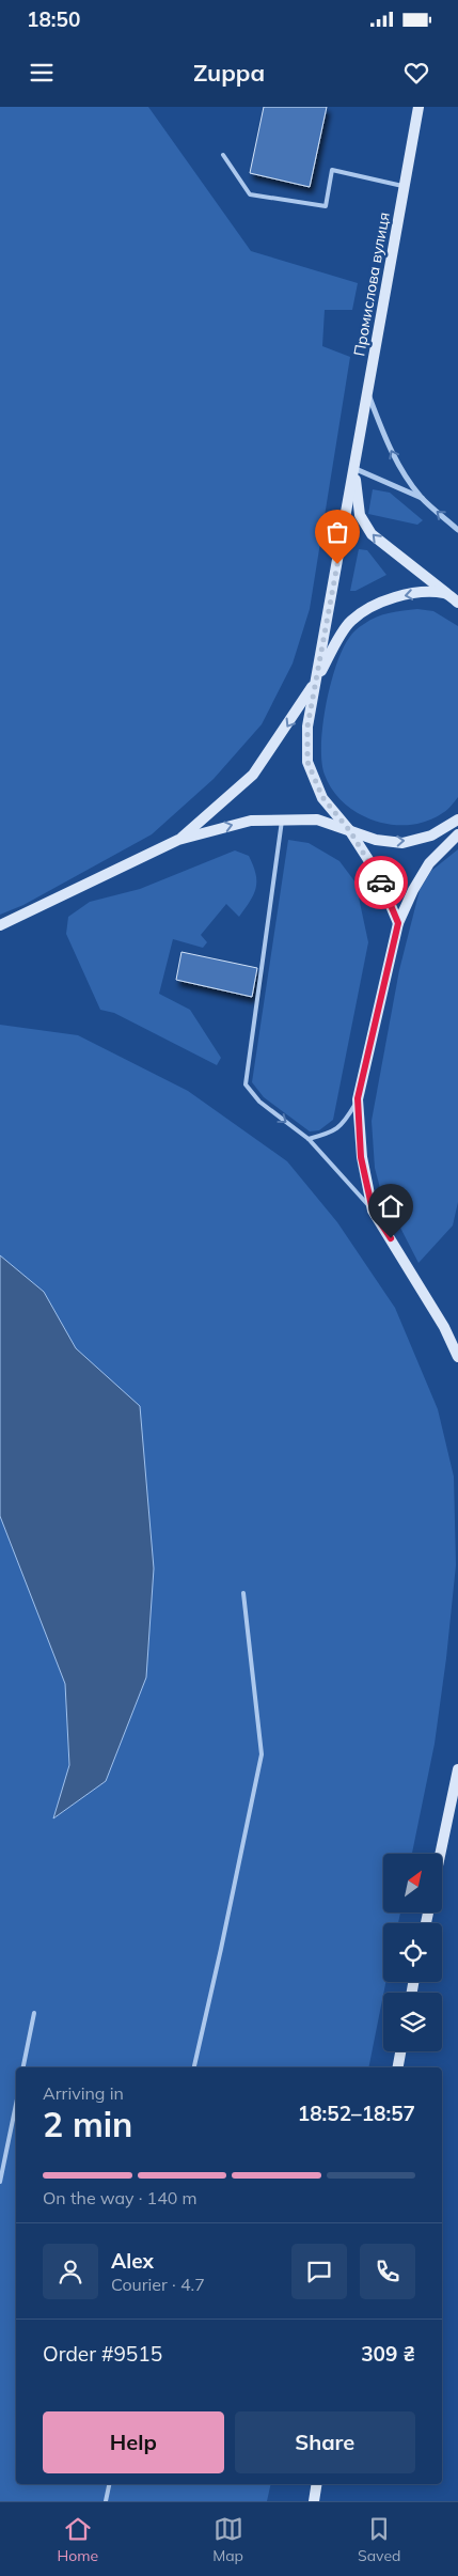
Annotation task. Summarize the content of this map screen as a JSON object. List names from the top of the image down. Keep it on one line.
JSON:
{"streets":{"main road":["Промислова вулиця"]},"north":"top right","page":{"status":"18:50","header":"Zuppa","heading":["2 min","Arriving in","18:52–18:57"],"panel":["Alex","Courier · 4.7","Order #9515","309 ₴"],"bar":"On the way · 140 m","buttons":["Help","Share"],"tabs":["Home","Map","Saved"]}}
